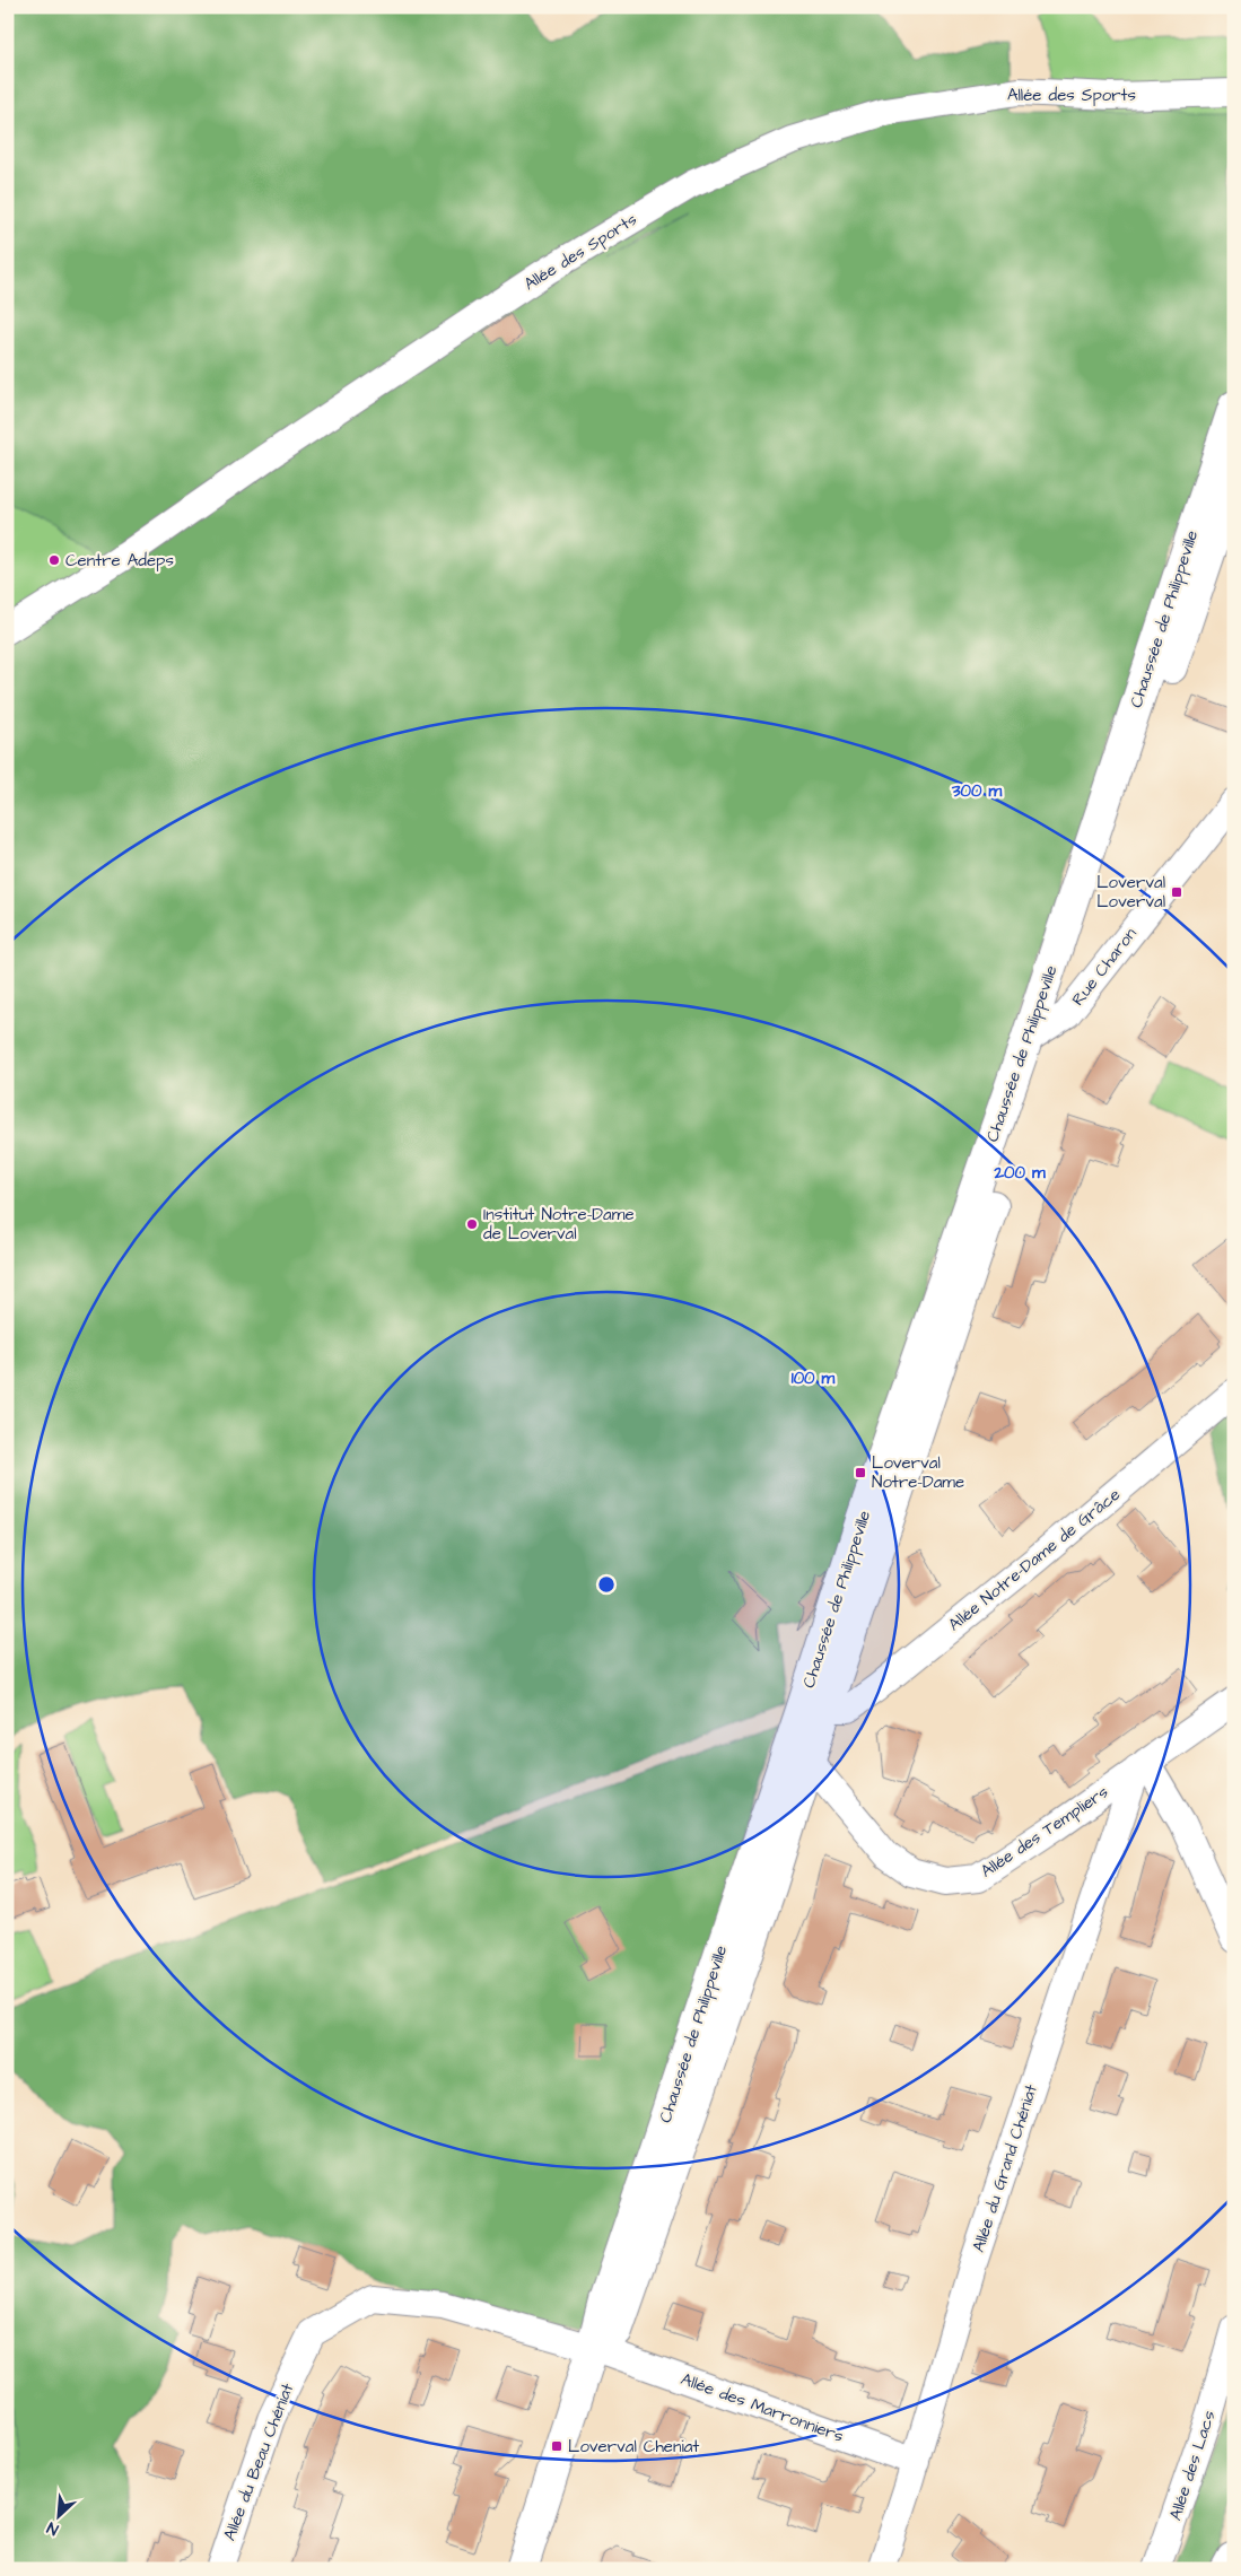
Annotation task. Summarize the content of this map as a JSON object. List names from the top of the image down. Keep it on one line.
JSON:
{"streets":{"main road":["Chaussée de Philippeville"],"street":["Allée des Sports","Rue Charon","Allée Notre-Dame de Grâce","Allée des Templiers","Allée du Grand Chéniat","Allée des Marronniers","Allée du Beau Chéniat","Allée des Lacs"]},"crossings":[["Chaussée de Philippeville","Rue Charon"],["Chaussée de Philippeville","Allée Notre-Dame de Grâce"],["Chaussée de Philippeville","Allée des Templiers"],["Chaussée de Philippeville","Allée des Marronniers"],["Chaussée de Philippeville","Allée du Beau Chéniat"],["Allée des Templiers","Allée du Grand Chéniat"],["Allée du Grand Chéniat","Allée des Marronniers"],["Allée des Marronniers","Allée du Beau Chéniat"]],"places":{"other":["Centre Adeps","Institut Notre-Dame de Loverval"],"transit":["Loverval Loverval","Loverval Notre-Dame","Loverval Cheniat"]},"north":"bottom left","rings":["300 m","200 m","100 m"]}
